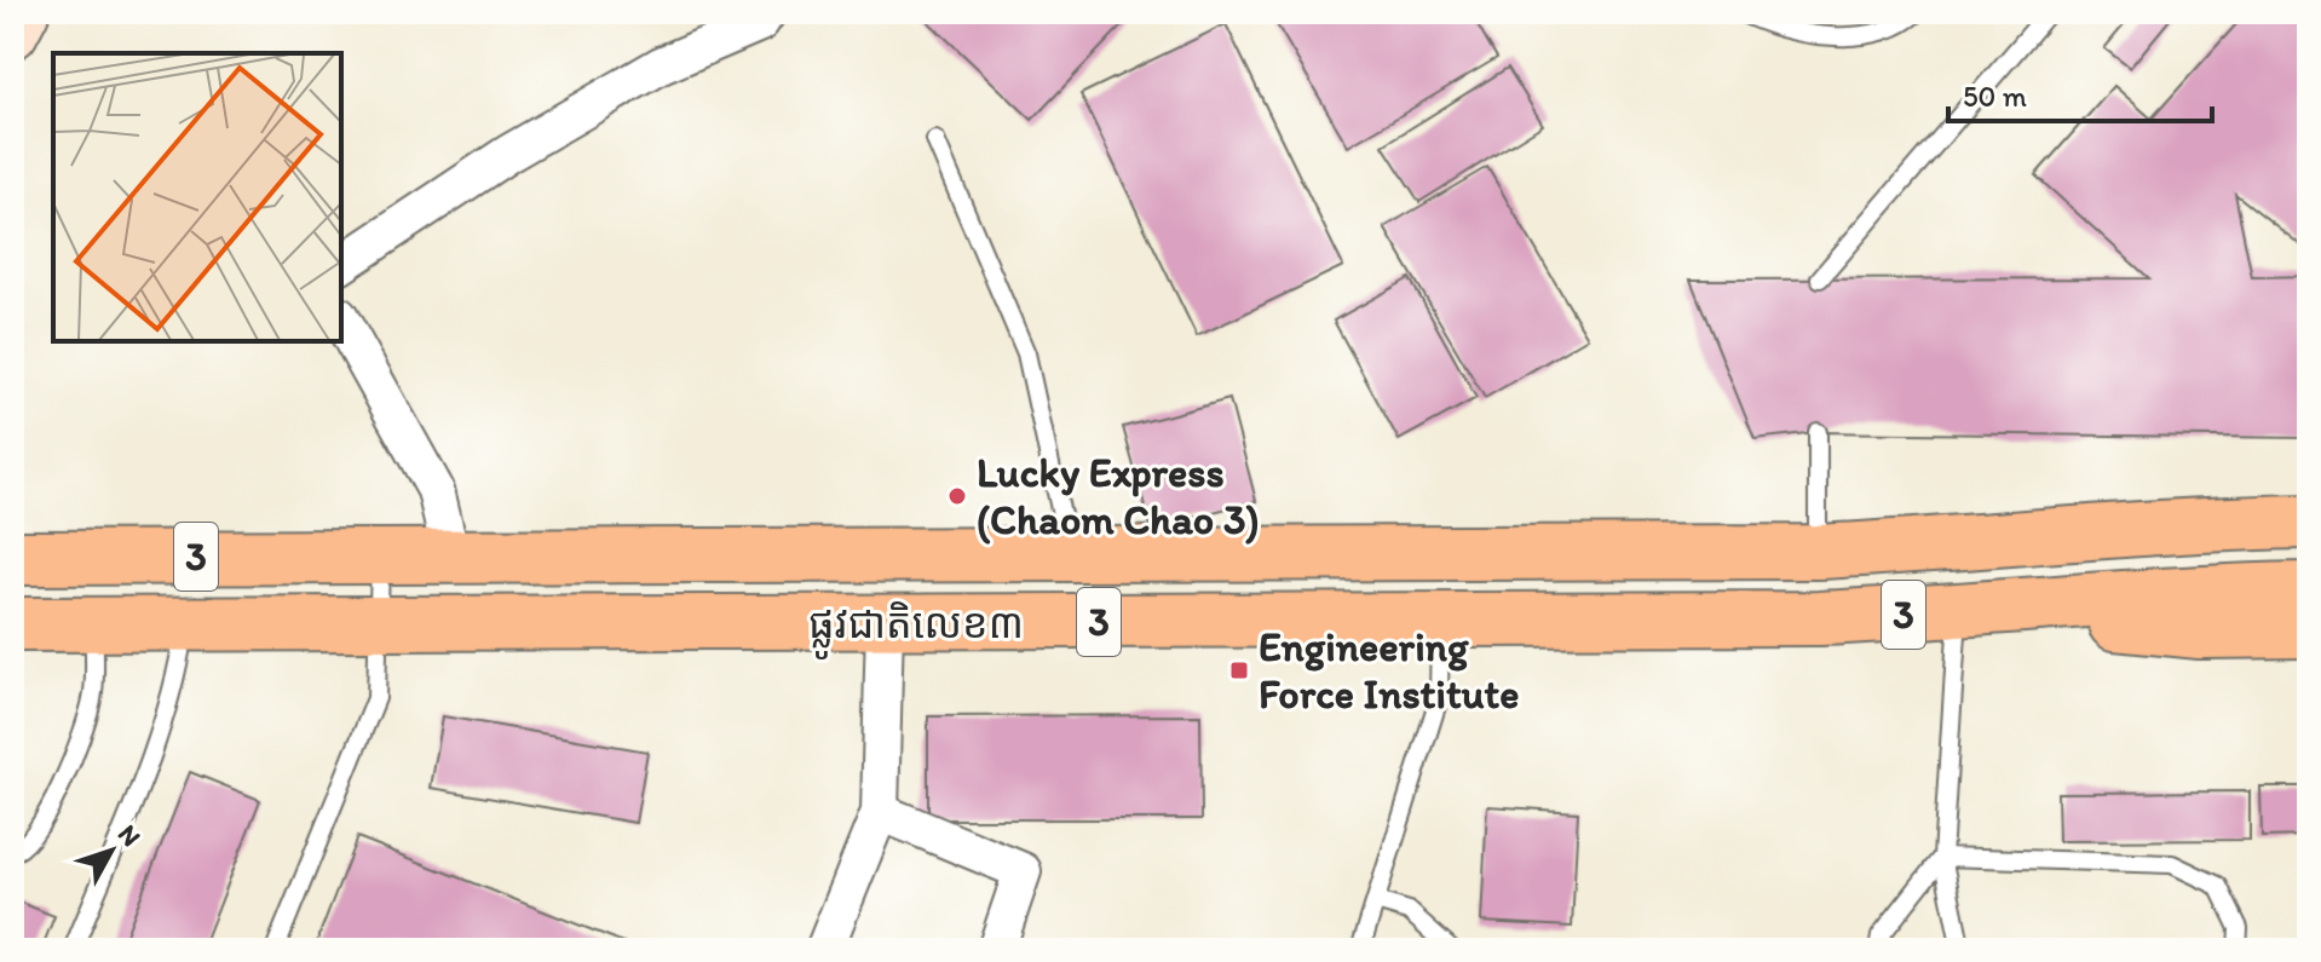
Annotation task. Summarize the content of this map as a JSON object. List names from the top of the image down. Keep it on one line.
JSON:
{"streets":{"highway":["3","ផ្លូវជាតិលេខ៣"]},"places":{"other":["Lucky Express (Chaom Chao 3)"],"transit":["Engineering Force Institute"]},"scale_bar":"50 m","north":"top right"}
